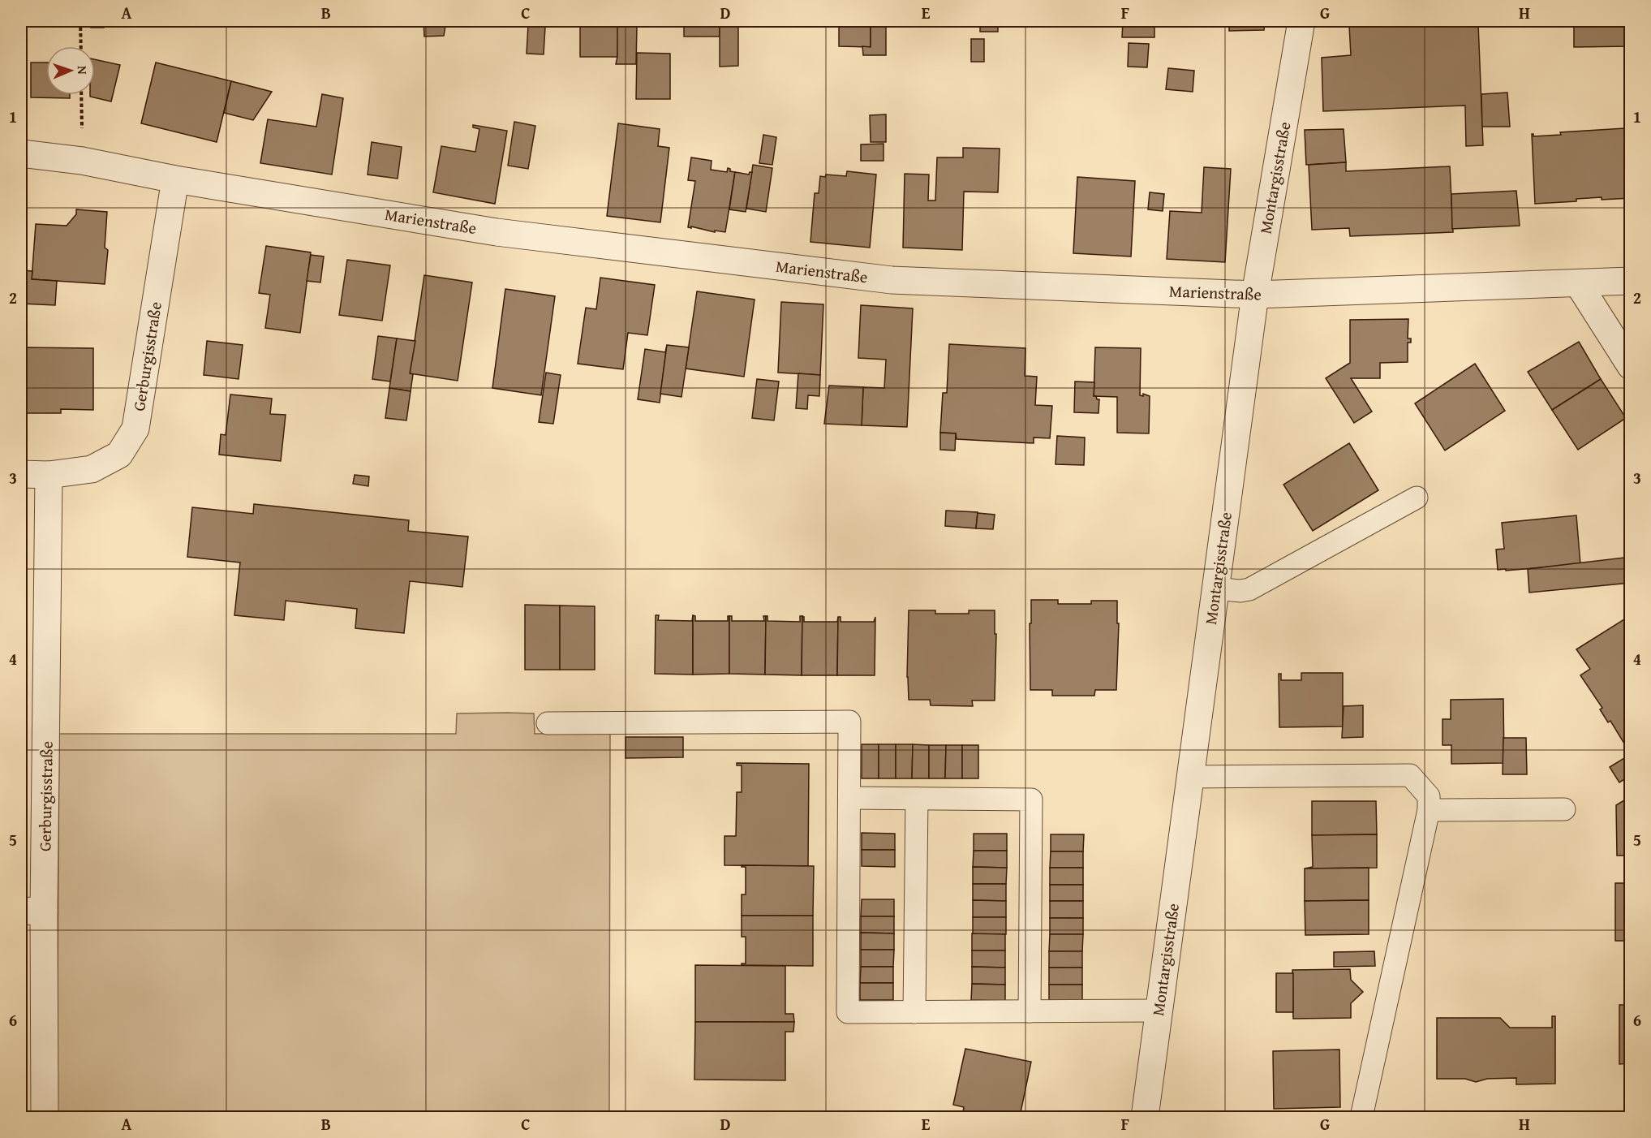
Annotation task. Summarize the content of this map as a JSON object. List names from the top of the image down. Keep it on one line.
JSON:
{"streets":{"street":["Montargisstraße","Marienstraße","Gerburgisstraße"]},"crossings":[["Montargisstraße","Marienstraße"],["Marienstraße","Gerburgisstraße"]],"north":"right","grid":{"columns":["A","B","C","D","E","F","G","H"],"rows":["1","2","3","4","5","6"]}}
